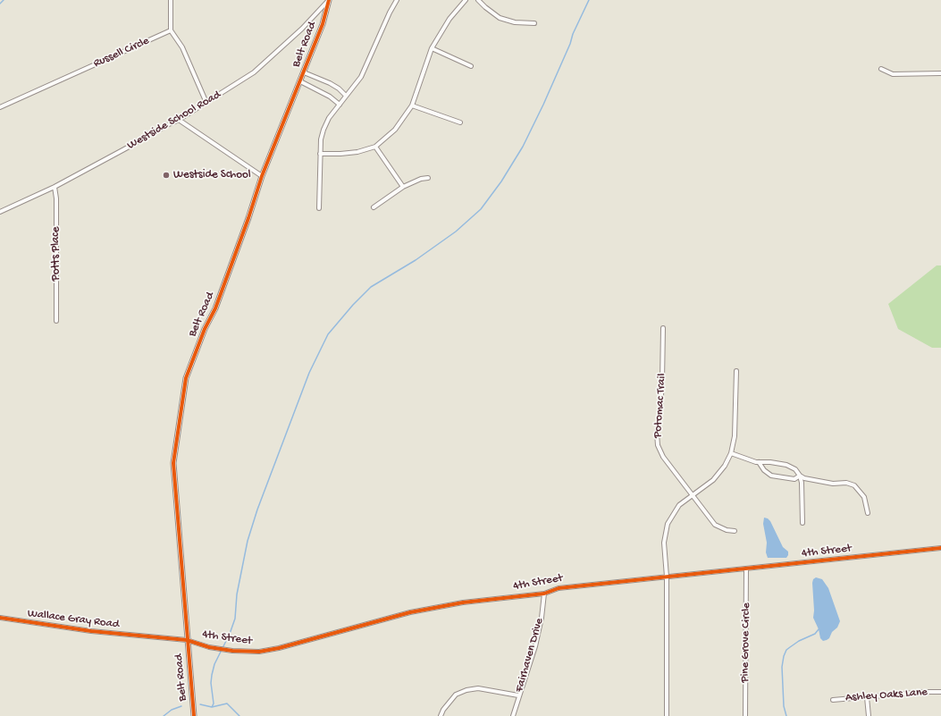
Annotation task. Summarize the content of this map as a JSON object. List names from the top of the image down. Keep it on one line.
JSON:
{"streets":{"street":["Belt Road","Russell Circle","Westside School Road","Potts Place","Potomac Trail","4th Street","Wallace Gray Road","Pine Grove Circle","Fairhaven Drive","Ashley Oaks Lane"]},"crossings":[["Belt Road","Westside School Road"],["Belt Road","4th Street"],["Belt Road","Wallace Gray Road"],["Westside School Road","Potts Place"],["4th Street","Wallace Gray Road"],["4th Street","Pine Grove Circle"],["4th Street","Fairhaven Drive"]],"places":["Westside School"]}
